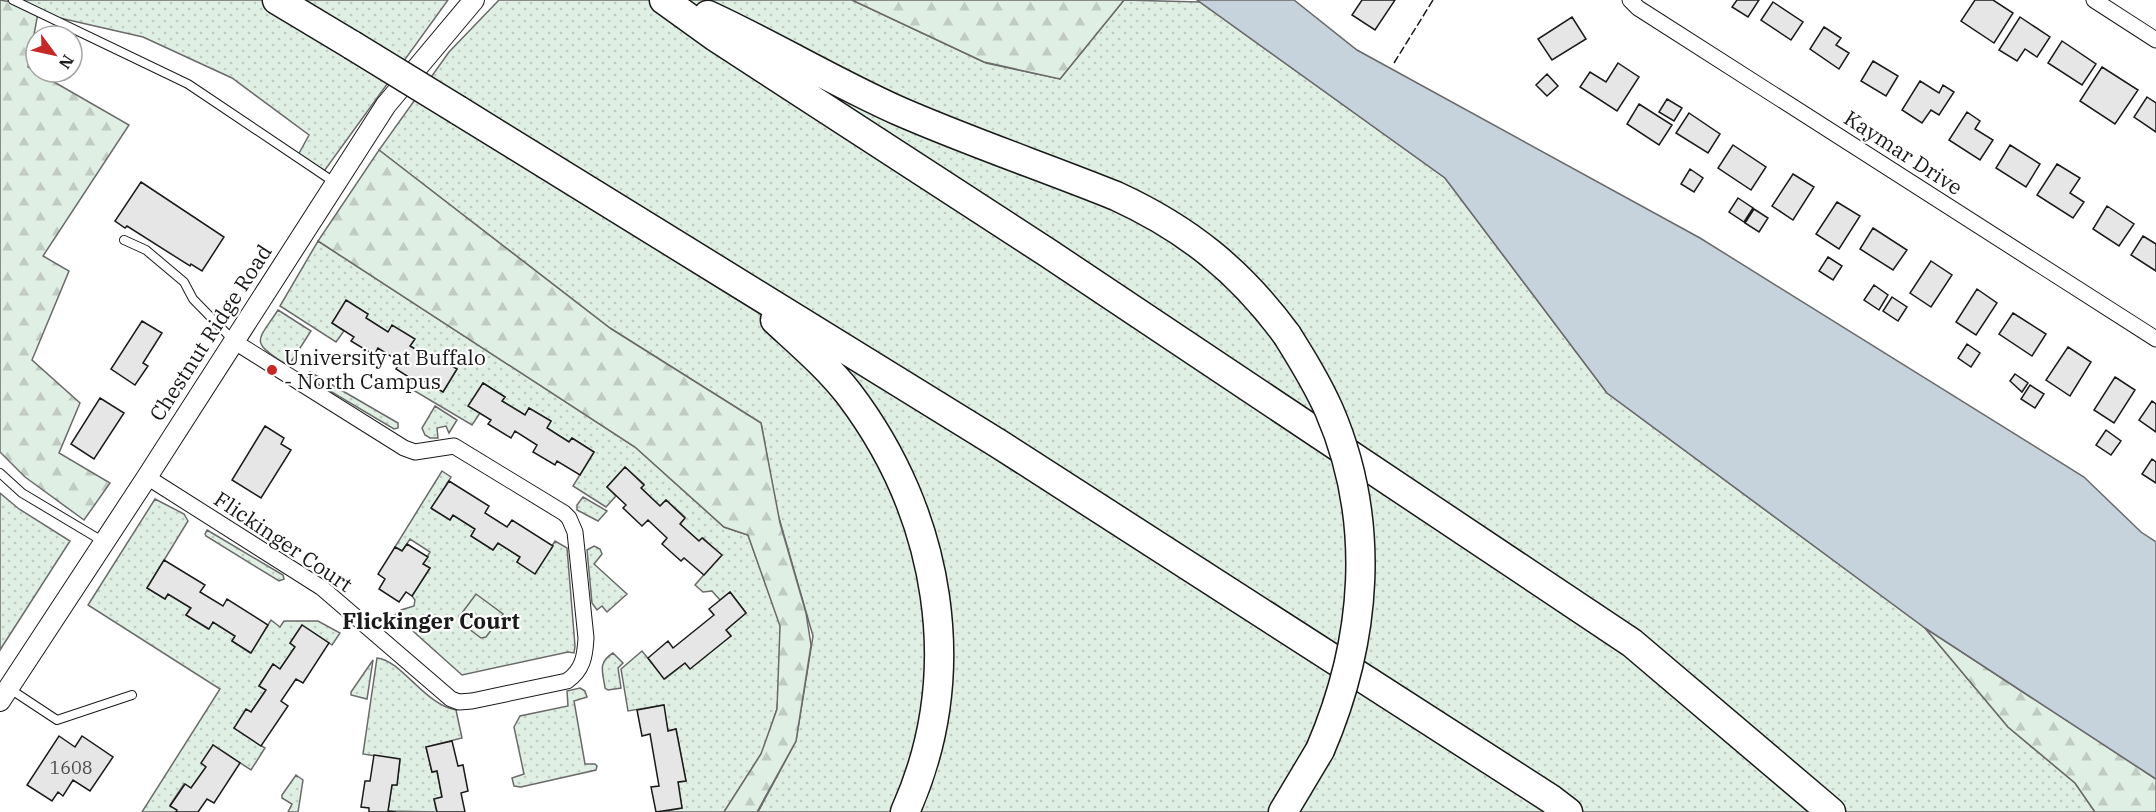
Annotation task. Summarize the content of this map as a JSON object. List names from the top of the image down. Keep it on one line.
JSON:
{"streets":{"street":["Kaymar Drive","Chestnut Ridge Road","Flickinger Court"]},"crossings":[["Chestnut Ridge Road","Flickinger Court"]],"districts":["Flickinger Court"],"places":["University at Buffalo - North Campus"],"house_numbers":["1608"],"north":"bottom right"}
